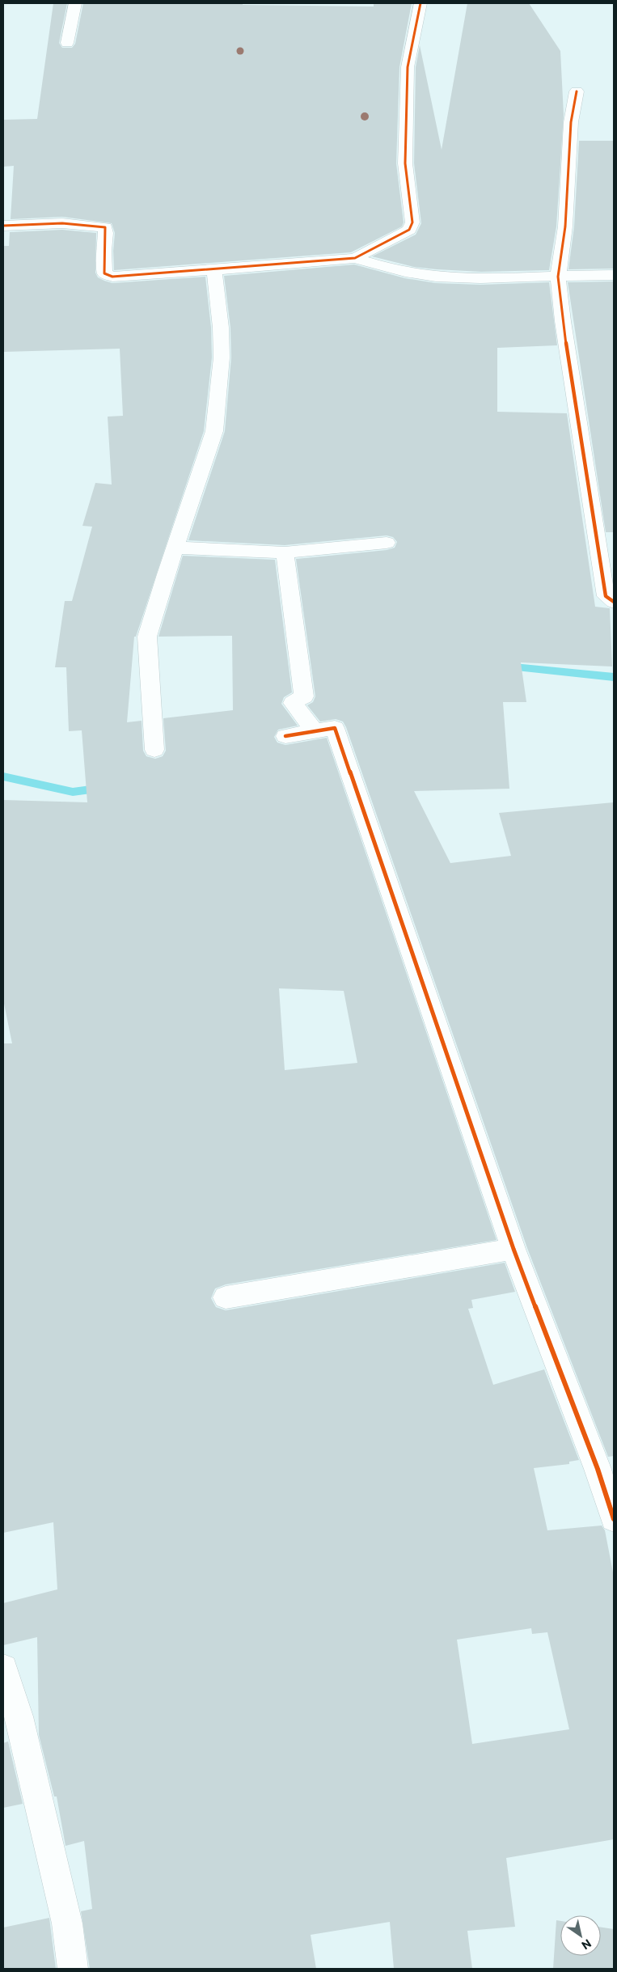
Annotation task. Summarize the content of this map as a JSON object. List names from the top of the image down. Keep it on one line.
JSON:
{"north":"bottom right"}
